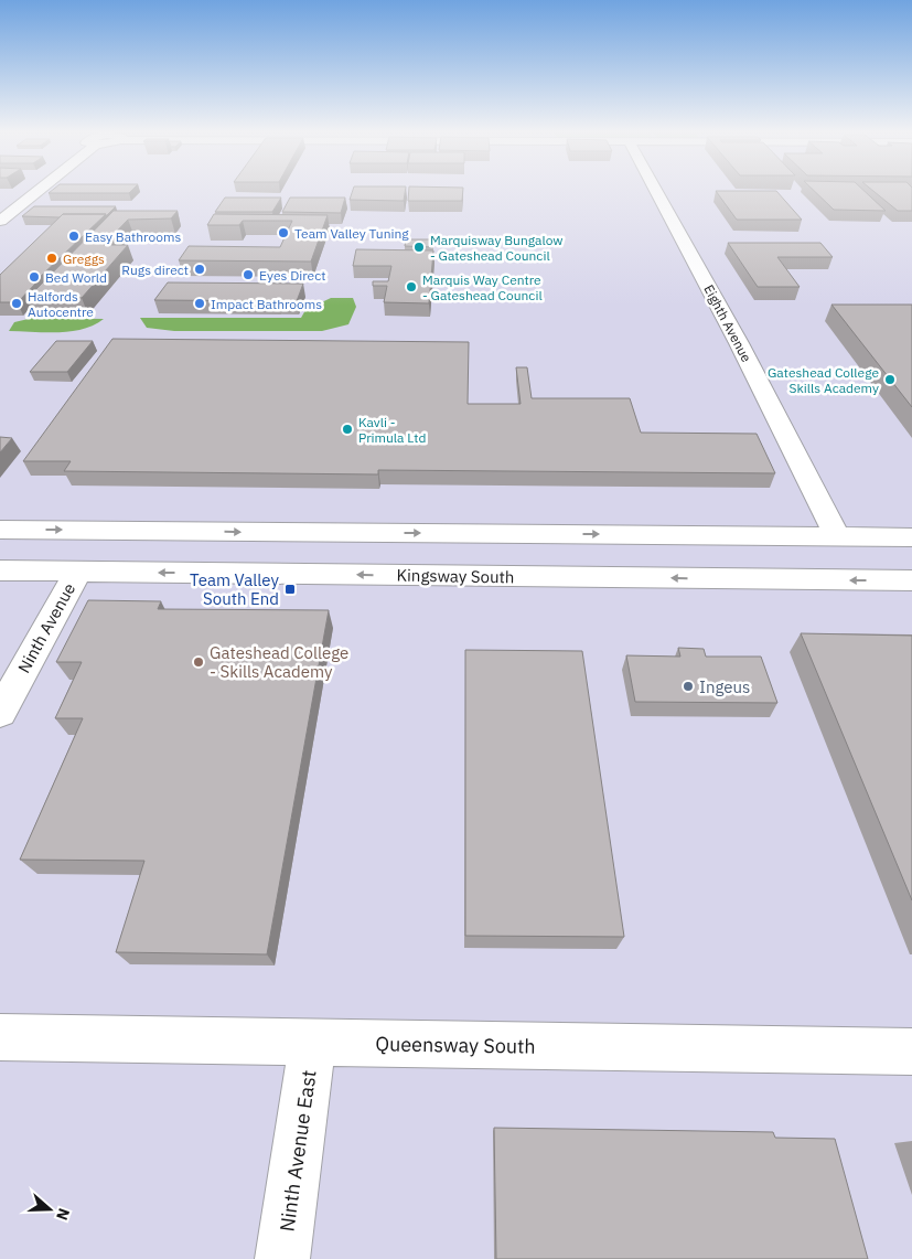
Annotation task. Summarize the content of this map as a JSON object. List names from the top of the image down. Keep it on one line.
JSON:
{"streets":{"street":["Eighth Avenue","Kingsway South","Ninth Avenue","Queensway South","Ninth Avenue East"]},"crossings":[["Kingsway South","Ninth Avenue"],["Queensway South","Ninth Avenue East"]],"places":{"other":["Team Valley Tuning","Easy Bathrooms","Marquisway Bungalow - Gateshead Council","Greggs","Rugs direct","Eyes Direct","Bed World","Marquis Way Centre - Gateshead Council","Halfords Autocentre","Impact Bathrooms","Gateshead College Skills Academy","Kavli - Primula Ltd","Gateshead College - Skills Academy","Ingeus"],"transit":["Team Valley South End"]},"north":"right"}
